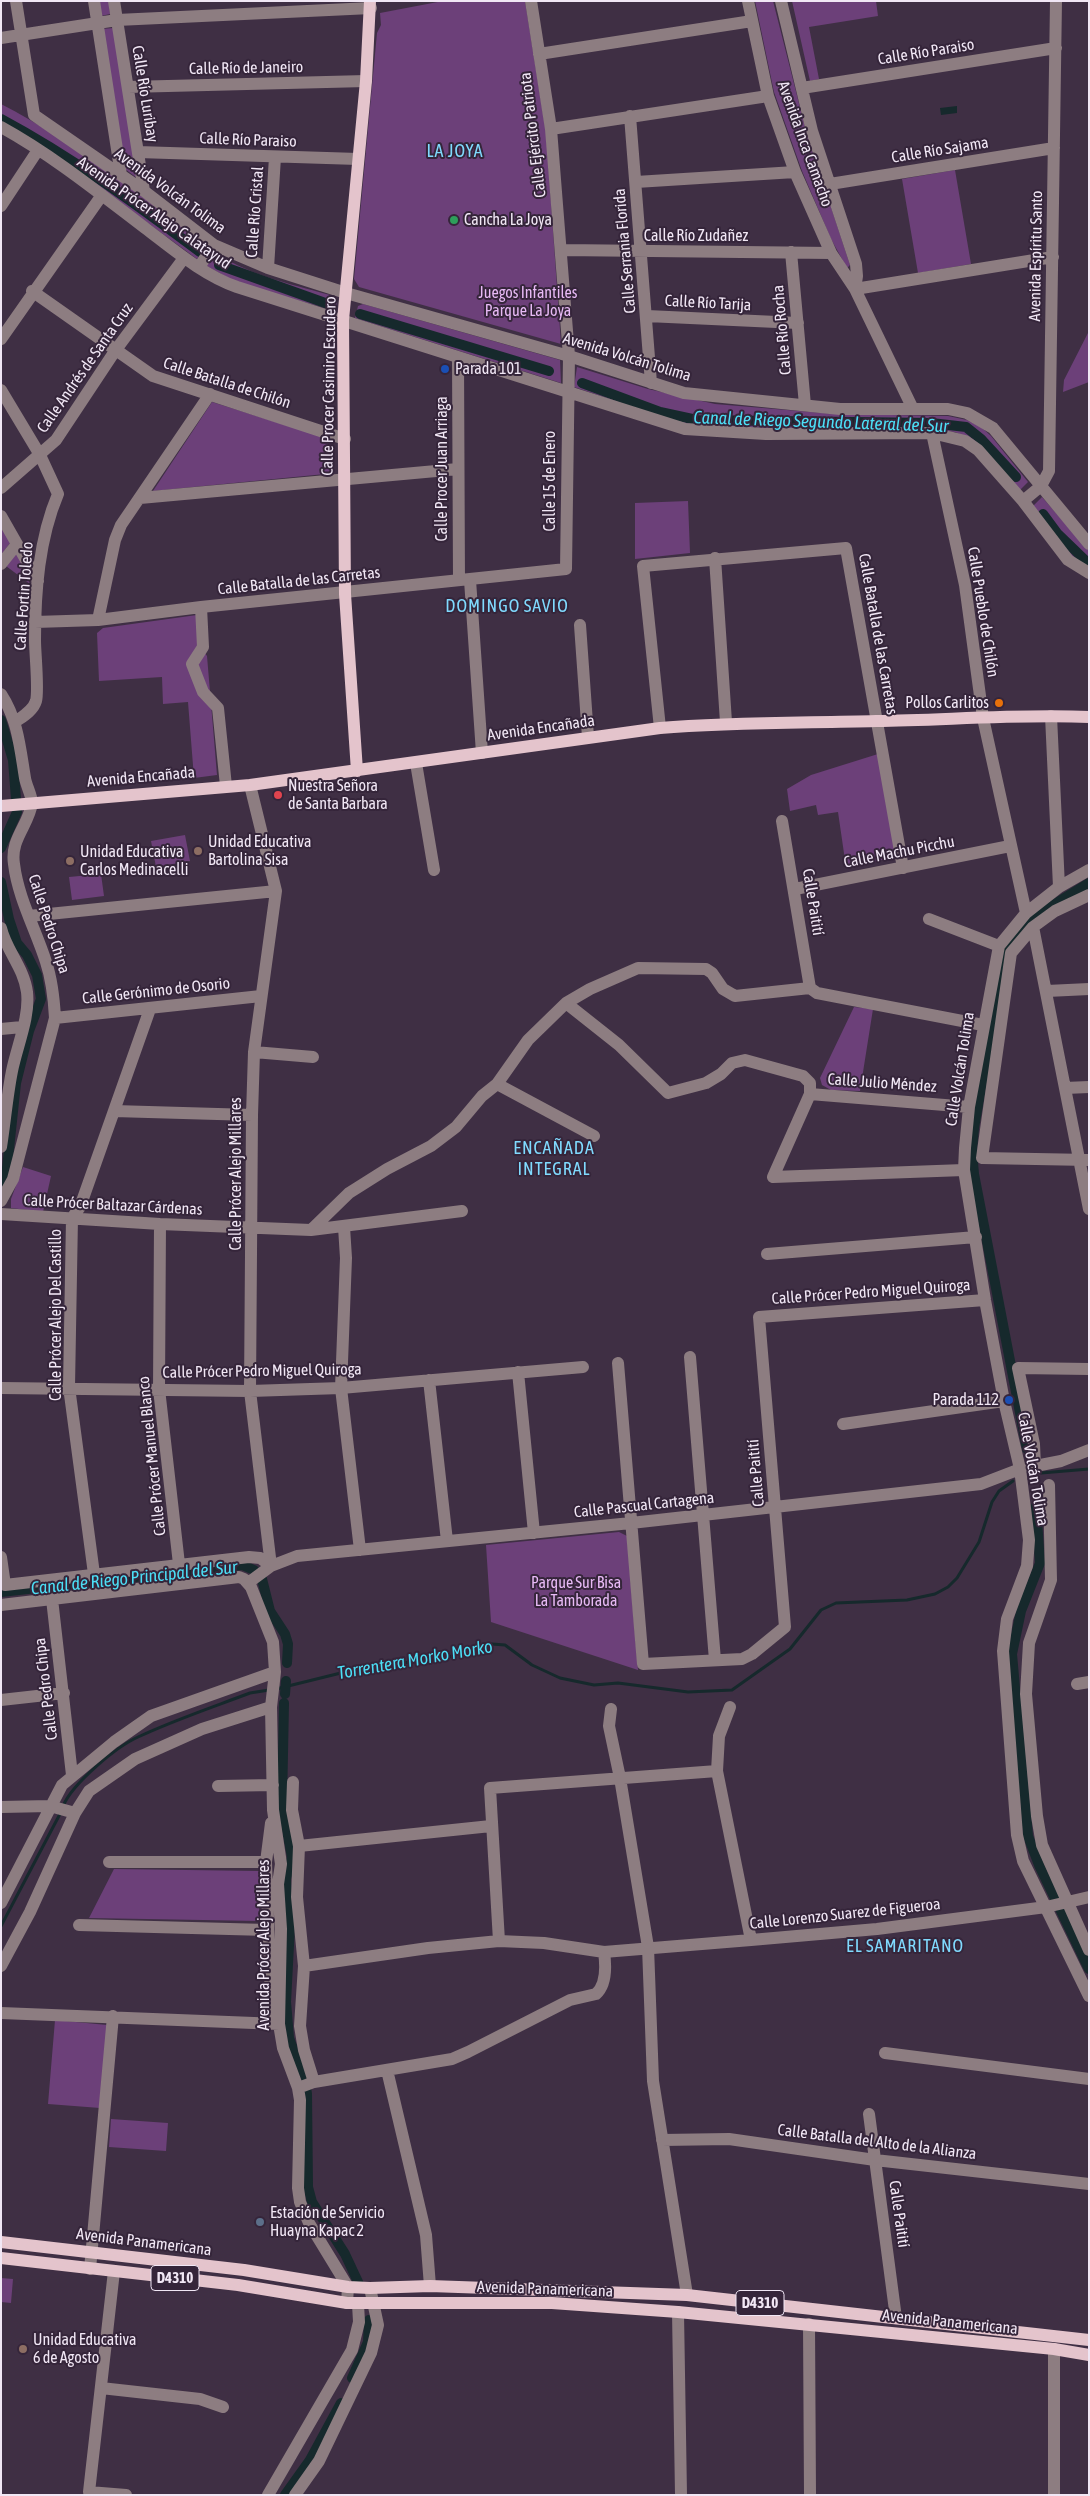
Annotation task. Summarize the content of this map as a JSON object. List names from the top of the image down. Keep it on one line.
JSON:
{"streets":{"main road":["Calle Procer Casimiro Escudero","Avenida Encañada","Avenida Panamericana","D4310"],"street":["Calle Río Paraiso","Calle Río de Janeiro","Calle Río Luribay","Calle Ejército Patriota","Avenida Inca Camacho","Calle Río Sajama","Avenida Volcán Tolima","Calle Río Cristal","Avenida Prócer Alejo Calatayud","Calle Río Zudañez","Calle Serrania Florida","Avenida Espíritu Santo","Calle Río Tarija","Calle Río Rocha","Calle Andrés de Santa Cruz","Calle Batalla de Chilón","Calle Procer Juan Arriaga","Calle 15 de Enero","Calle Batalla de las Carretas","Calle Fortin Toledo","Calle Pueblo de Chilón","Calle Machu Picchu","Calle Paitití","Calle Pedro Chipa","Calle Gerónimo de Osorio","Calle Volcán Tolima","Calle Julio Méndez","Calle Prócer Alejo Millares","Calle Prócer Baltazar Cárdenas","Calle Prócer Pedro Miguel Quiroga","Calle Prócer Alejo Del Castillo","Calle Prócer Manuel Blanco","Calle Pascual Cartagena","Calle Lorenzo Suarez de Figueroa","Avenida Prócer Alejo Millares","Calle Batalla del Alto de la Alianza"]},"crossings":[["Calle Río Paraiso","Calle Río Luribay"],["Calle Río Paraiso","Avenida Inca Camacho"],["Calle Río Paraiso","Calle Río Cristal"],["Calle Río Paraiso","Avenida Espíritu Santo"],["Calle Río Paraiso","Calle Procer Casimiro Escudero"],["Calle Río de Janeiro","Calle Río Luribay"],["Calle Río de Janeiro","Calle Procer Casimiro Escudero"],["Calle Río Luribay","Avenida Volcán Tolima"],["Calle Ejército Patriota","Avenida Volcán Tolima"],["Calle Ejército Patriota","Calle Río Zudañez"],["Calle Ejército Patriota","Calle 15 de Enero"],["Avenida Inca Camacho","Calle Río Sajama"],["Avenida Inca Camacho","Avenida Volcán Tolima"],["Avenida Inca Camacho","Calle Río Zudañez"],["Calle Río Sajama","Avenida Espíritu Santo"],["Avenida Volcán Tolima","Calle Río Cristal"],["Avenida Volcán Tolima","Calle Serrania Florida"],["Avenida Volcán Tolima","Avenida Espíritu Santo"],["Avenida Volcán Tolima","Calle Río Rocha"],["Avenida Volcán Tolima","Calle Procer Casimiro Escudero"],["Avenida Volcán Tolima","Calle 15 de Enero"],["Avenida Prócer Alejo Calatayud","Avenida Espíritu Santo"],["Avenida Prócer Alejo Calatayud","Calle Andrés de Santa Cruz"],["Avenida Prócer Alejo Calatayud","Calle Procer Casimiro Escudero"],["Avenida Prócer Alejo Calatayud","Calle Procer Juan Arriaga"],["Avenida Prócer Alejo Calatayud","Calle 15 de Enero"],["Avenida Prócer Alejo Calatayud","Calle Pueblo de Chilón"],["Calle Río Zudañez","Calle Serrania Florida"],["Calle Río Zudañez","Calle Río Rocha"],["Calle Serrania Florida","Calle Río Tarija"],["Calle Río Tarija","Calle Río Rocha"],["Calle Andrés de Santa Cruz","Calle Batalla de Chilón"],["Calle Andrés de Santa Cruz","Calle Fortin Toledo"],["Calle Batalla de Chilón","Calle Procer Casimiro Escudero"],["Calle Procer Casimiro Escudero","Calle Batalla de las Carretas"],["Calle Procer Casimiro Escudero","Avenida Encañada"],["Calle Procer Juan Arriaga","Calle Batalla de las Carretas"],["Calle Procer Juan Arriaga","Avenida Encañada"],["Calle 15 de Enero","Calle Batalla de las Carretas"],["Calle Batalla de las Carretas","Calle Fortin Toledo"],["Calle Batalla de las Carretas","Avenida Encañada"],["Calle Batalla de las Carretas","Calle Machu Picchu"],["Calle Pueblo de Chilón","Avenida Encañada"],["Calle Pueblo de Chilón","Calle Machu Picchu"],["Calle Pueblo de Chilón","Calle Volcán Tolima"],["Avenida Encañada","Calle Pedro Chipa"],["Avenida Encañada","Calle Prócer Alejo Millares"],["Calle Machu Picchu","Calle Paitití"],["Calle Paitití","Calle Prócer Pedro Miguel Quiroga"],["Calle Paitití","Calle Pascual Cartagena"],["Calle Paitití","Calle Batalla del Alto de la Alianza"],["Calle Paitití","Avenida Panamericana"],["Calle Pedro Chipa","Calle Gerónimo de Osorio"],["Calle Gerónimo de Osorio","Calle Prócer Alejo Millares"],["Calle Gerónimo de Osorio","Calle Prócer Alejo Del Castillo"],["Calle Volcán Tolima","Calle Julio Méndez"],["Calle Volcán Tolima","Calle Prócer Pedro Miguel Quiroga"],["Calle Volcán Tolima","Calle Pascual Cartagena"],["Calle Volcán Tolima","Calle Lorenzo Suarez de Figueroa"],["Calle Prócer Alejo Millares","Calle Prócer Baltazar Cárdenas"],["Calle Prócer Alejo Millares","Calle Prócer Pedro Miguel Quiroga"],["Calle Prócer Alejo Millares","Calle Pascual Cartagena"],["Calle Prócer Baltazar Cárdenas","Calle Prócer Alejo Del Castillo"],["Calle Prócer Baltazar Cárdenas","Calle Prócer Manuel Blanco"],["Calle Prócer Pedro Miguel Quiroga","Calle Prócer Alejo Del Castillo"],["Calle Prócer Pedro Miguel Quiroga","Calle Prócer Manuel Blanco"],["Avenida Prócer Alejo Millares","Avenida Panamericana"]],"districts":["LA JOYA","DOMINGO SAVIO","ENCAÑADA INTEGRAL","EL SAMARITANO"],"water":["Canal de Riego Segundo Lateral del Sur","Canal de Riego Principal del Sur","Torrentera Morko Morko"],"parks":["Juegos Infantiles Parque La Joya","Parque Sur Bisa La Tamborada"],"places":["Cancha La Joya","Parada 101","Pollos Carlitos","Nuestra Señora de Santa Barbara","Unidad Educativa Bartolina Sisa","Unidad Educativa Carlos Medinacelli","Parada 112","Estación de Servicio Huayna Kapac 2","Unidad Educativa 6 de Agosto"]}
